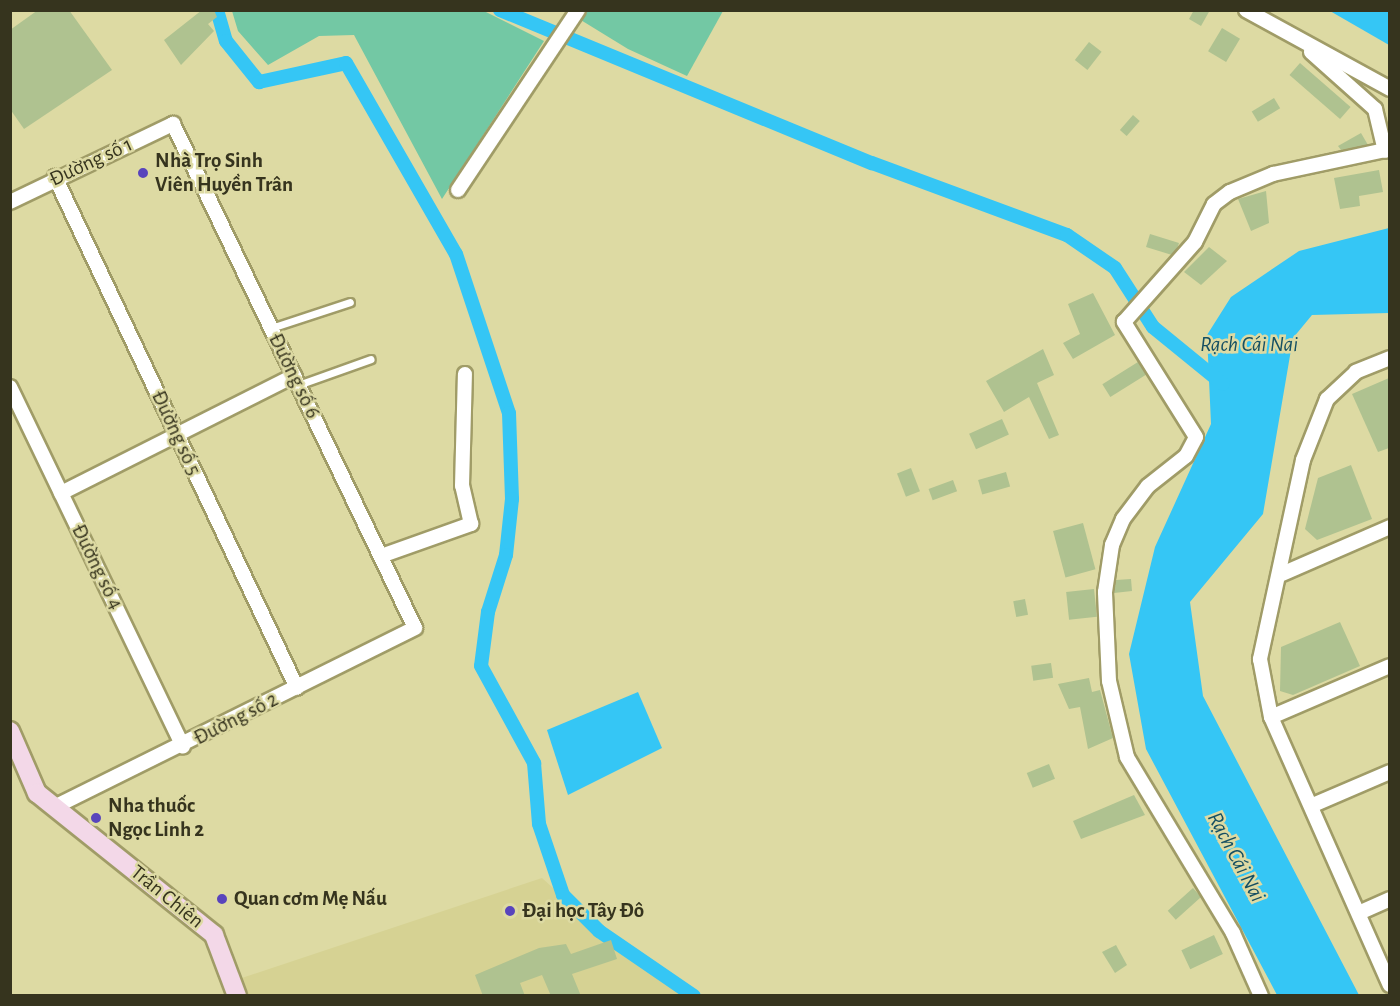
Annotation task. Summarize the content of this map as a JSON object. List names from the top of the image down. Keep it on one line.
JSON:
{"streets":{"street":["Đường số 1","Đường số 6","Đường số 5","Đường số 4","Đường số 2","Trần Chiên"]},"crossings":[["Đường số 1","Đường số 6"],["Đường số 1","Đường số 5"],["Đường số 6","Đường số 2"],["Đường số 5","Đường số 2"],["Đường số 4","Đường số 2"],["Đường số 2","Trần Chiên"]],"water":["Rạch Cái Nai"],"places":["Nhà Trọ Sinh Viên Huyền Trân","Nha thuốc Ngọc Linh 2","Quan cơm Mẹ Nấu","Đại học Tây Đô"]}
